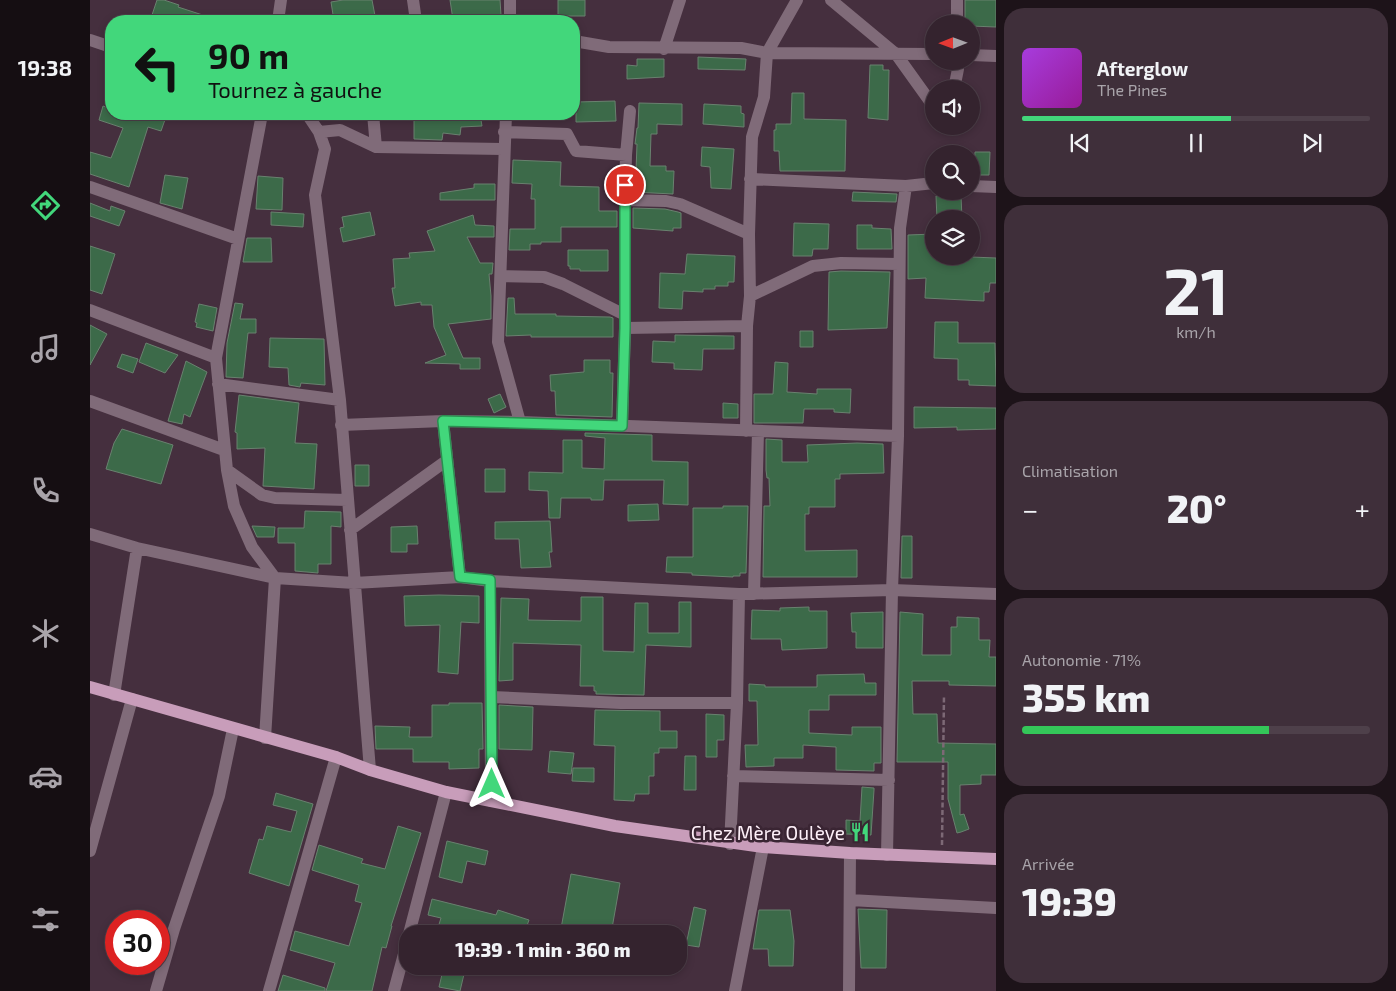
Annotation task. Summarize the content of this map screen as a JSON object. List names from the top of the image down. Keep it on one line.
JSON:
{"places":{"restaurant":["Chez Mère Oulèye"]},"north":"left","page":{"tabs":"19:38","turn":["90 m","Tournez à gauche"],"song":["Afterglow","The Pines"],"tile":[["21","km/h"],"Climatisation",["Autonomie · 71%","355 km"],["Arrivée","19:39"]],"heat":["−","20°","+"],"limit":"30","trip":"19:39 · 1 min · 360 m"}}
